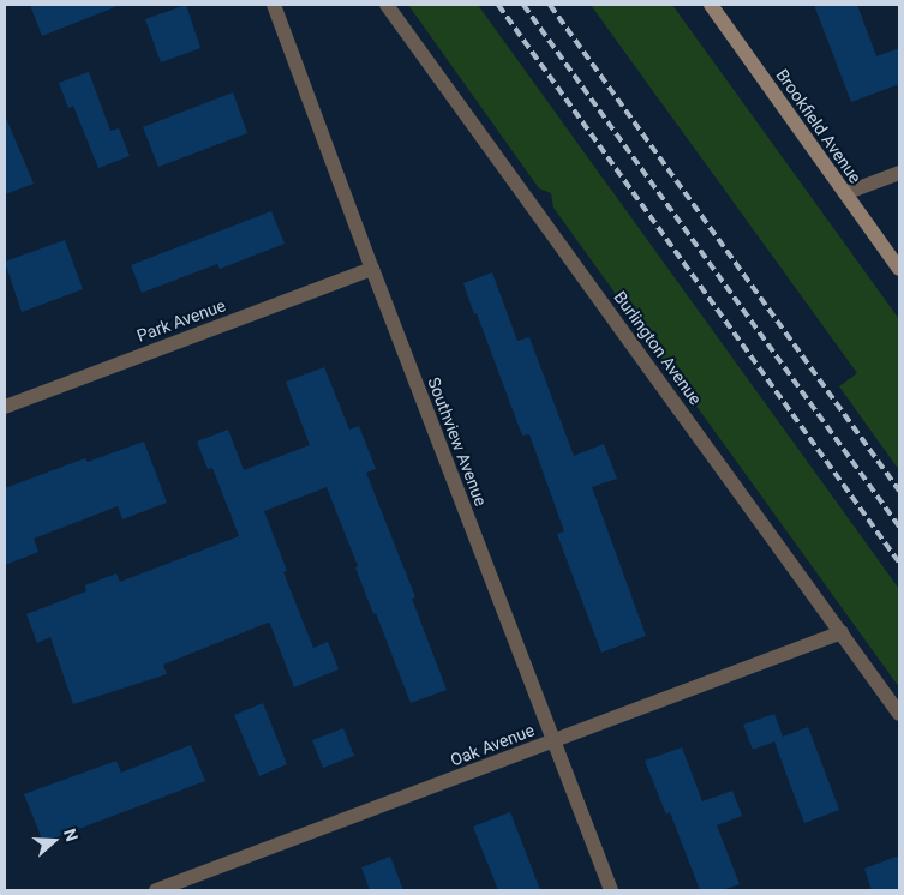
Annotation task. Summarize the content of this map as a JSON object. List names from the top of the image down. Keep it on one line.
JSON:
{"streets":{"street":["Brookfield Avenue","Park Avenue","Burlington Avenue","Southview Avenue","Oak Avenue"]},"crossings":[["Park Avenue","Southview Avenue"],["Burlington Avenue","Oak Avenue"],["Southview Avenue","Oak Avenue"]],"north":"right"}
